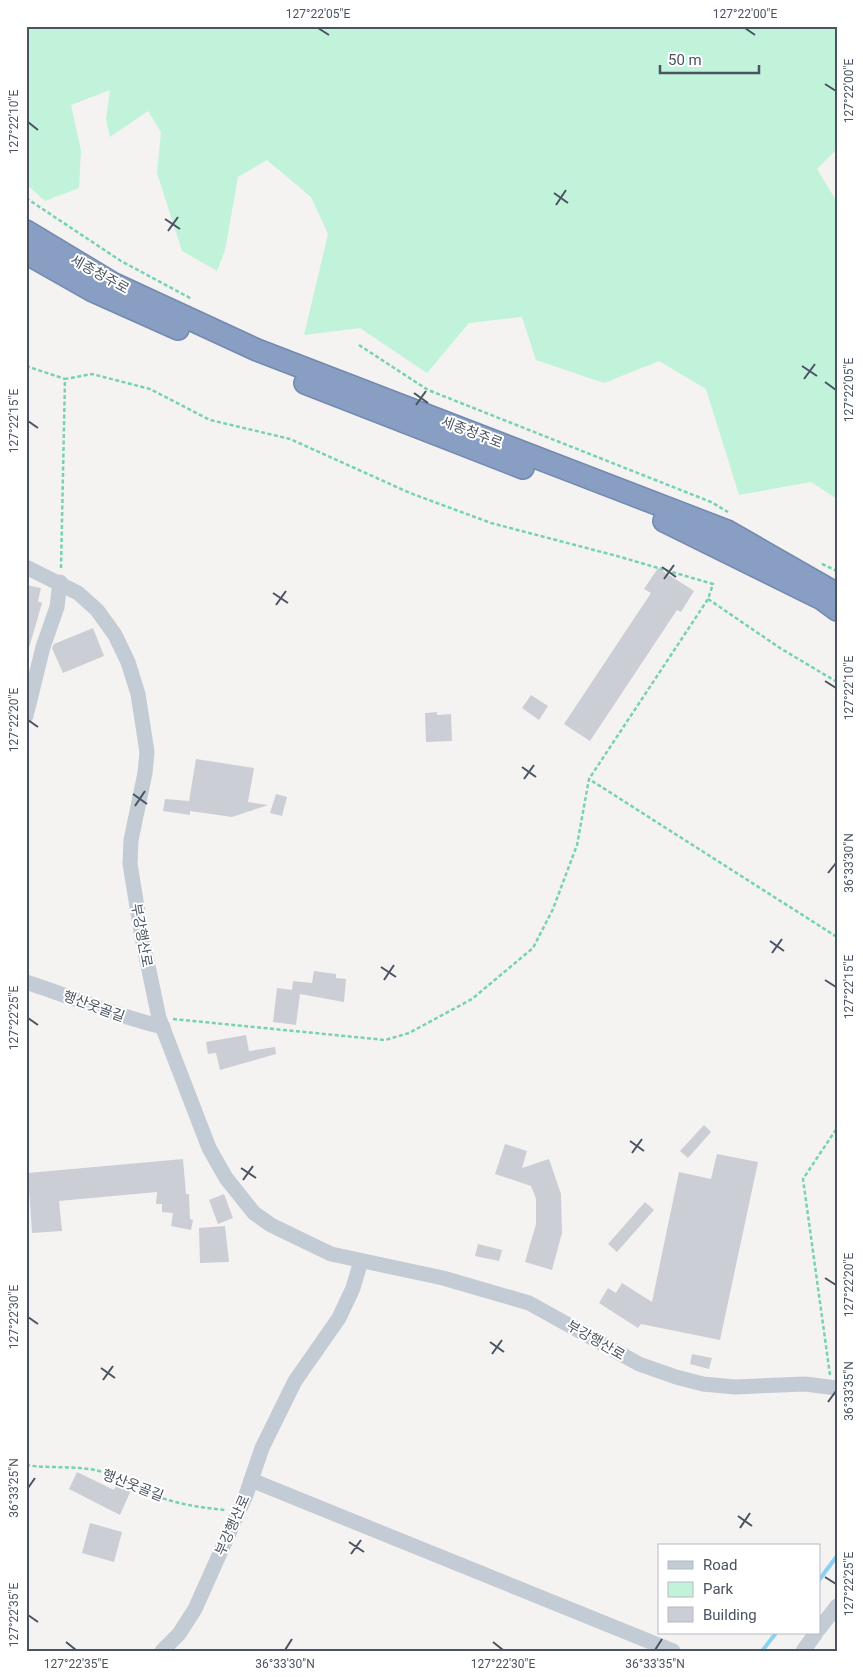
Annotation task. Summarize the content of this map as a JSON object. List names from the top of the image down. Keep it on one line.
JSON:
{"streets":{"highway":["세종청주로"],"street":["부강행산로","행산웃골길"]},"crossings":[["부강행산로","행산웃골길"]],"legend":["Road","Park","Building"],"scale_bar":"50 m","coordinates":["127°22'05\"E","127°22'00\"E","127°22'10\"E","127°22'15\"E","127°22'20\"E","36°33'30\"N","127°22'25\"E","127°22'30\"E","36°33'35\"N","36°33'25\"N","127°22'35\"E"]}
